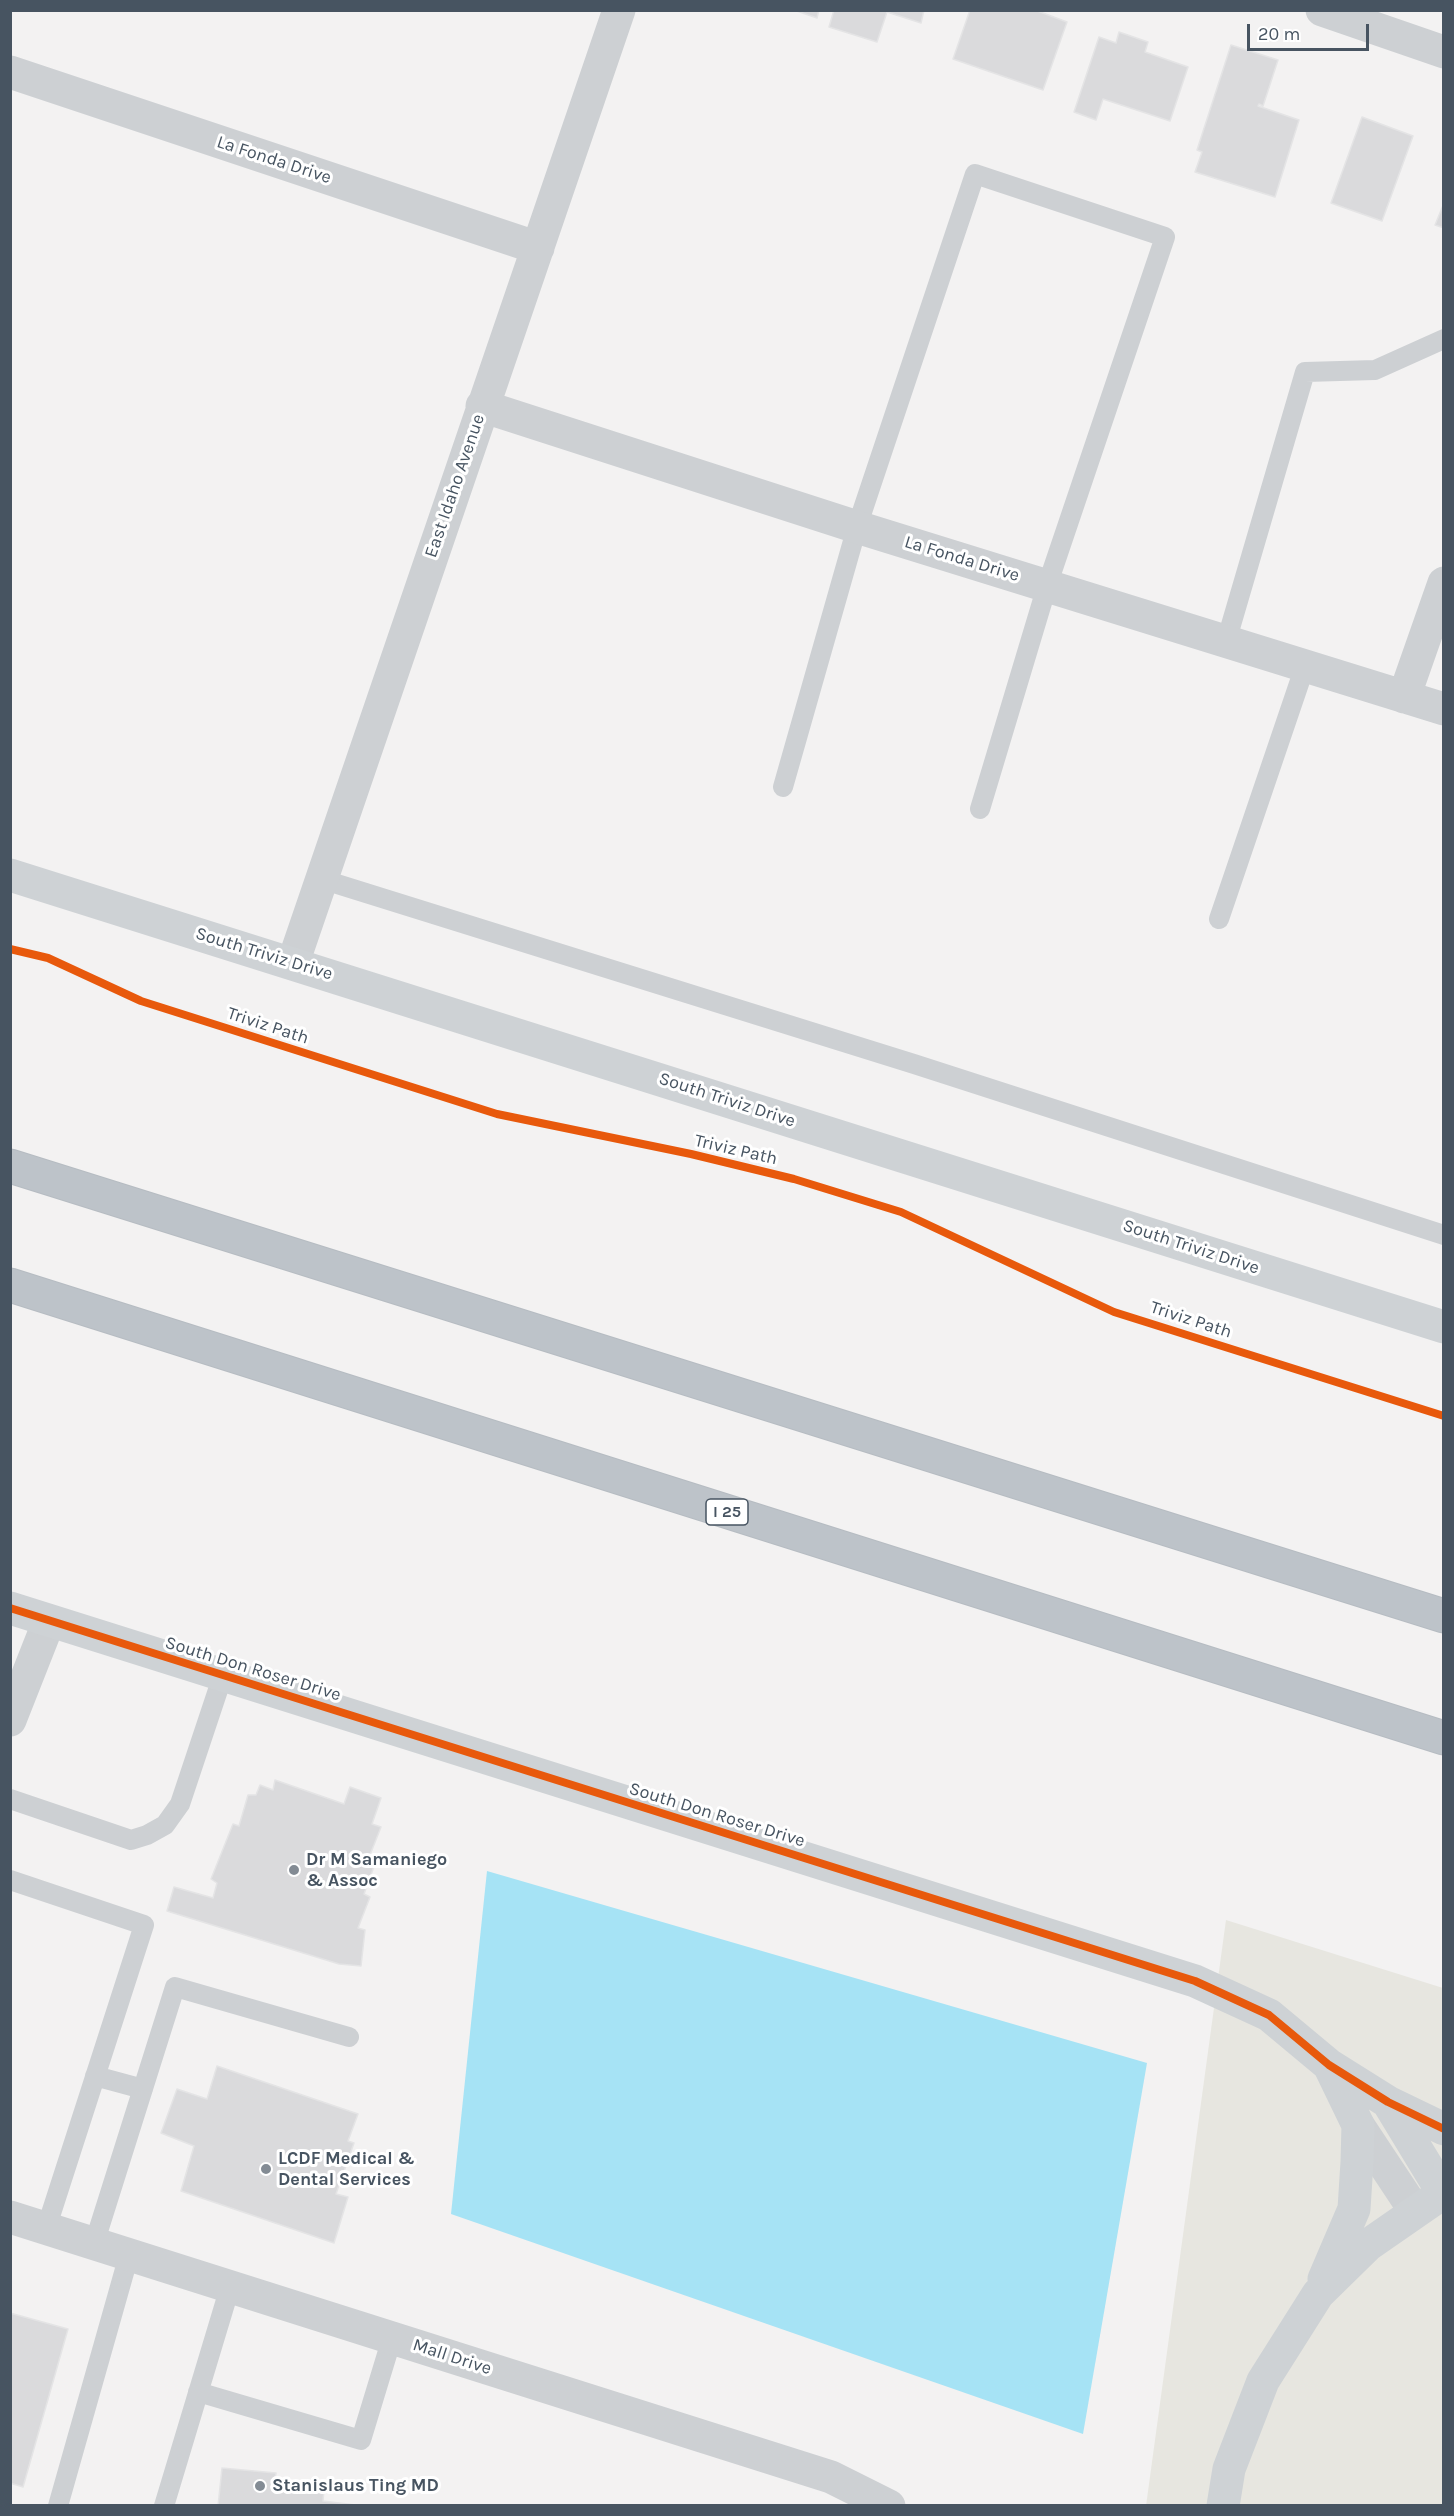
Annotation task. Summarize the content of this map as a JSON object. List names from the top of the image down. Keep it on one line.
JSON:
{"streets":{"highway":["I 25"],"street":["La Fonda Drive","East Idaho Avenue","South Triviz Drive","South Don Roser Drive","Mall Drive"],"cycle path":["Triviz Path"]},"crossings":[["La Fonda Drive","East Idaho Avenue"],["East Idaho Avenue","South Triviz Drive"]],"places":["Dr M Samaniego & Assoc","LCDF Medical & Dental Services","Stanislaus Ting MD"],"scale_bar":"20 m"}
